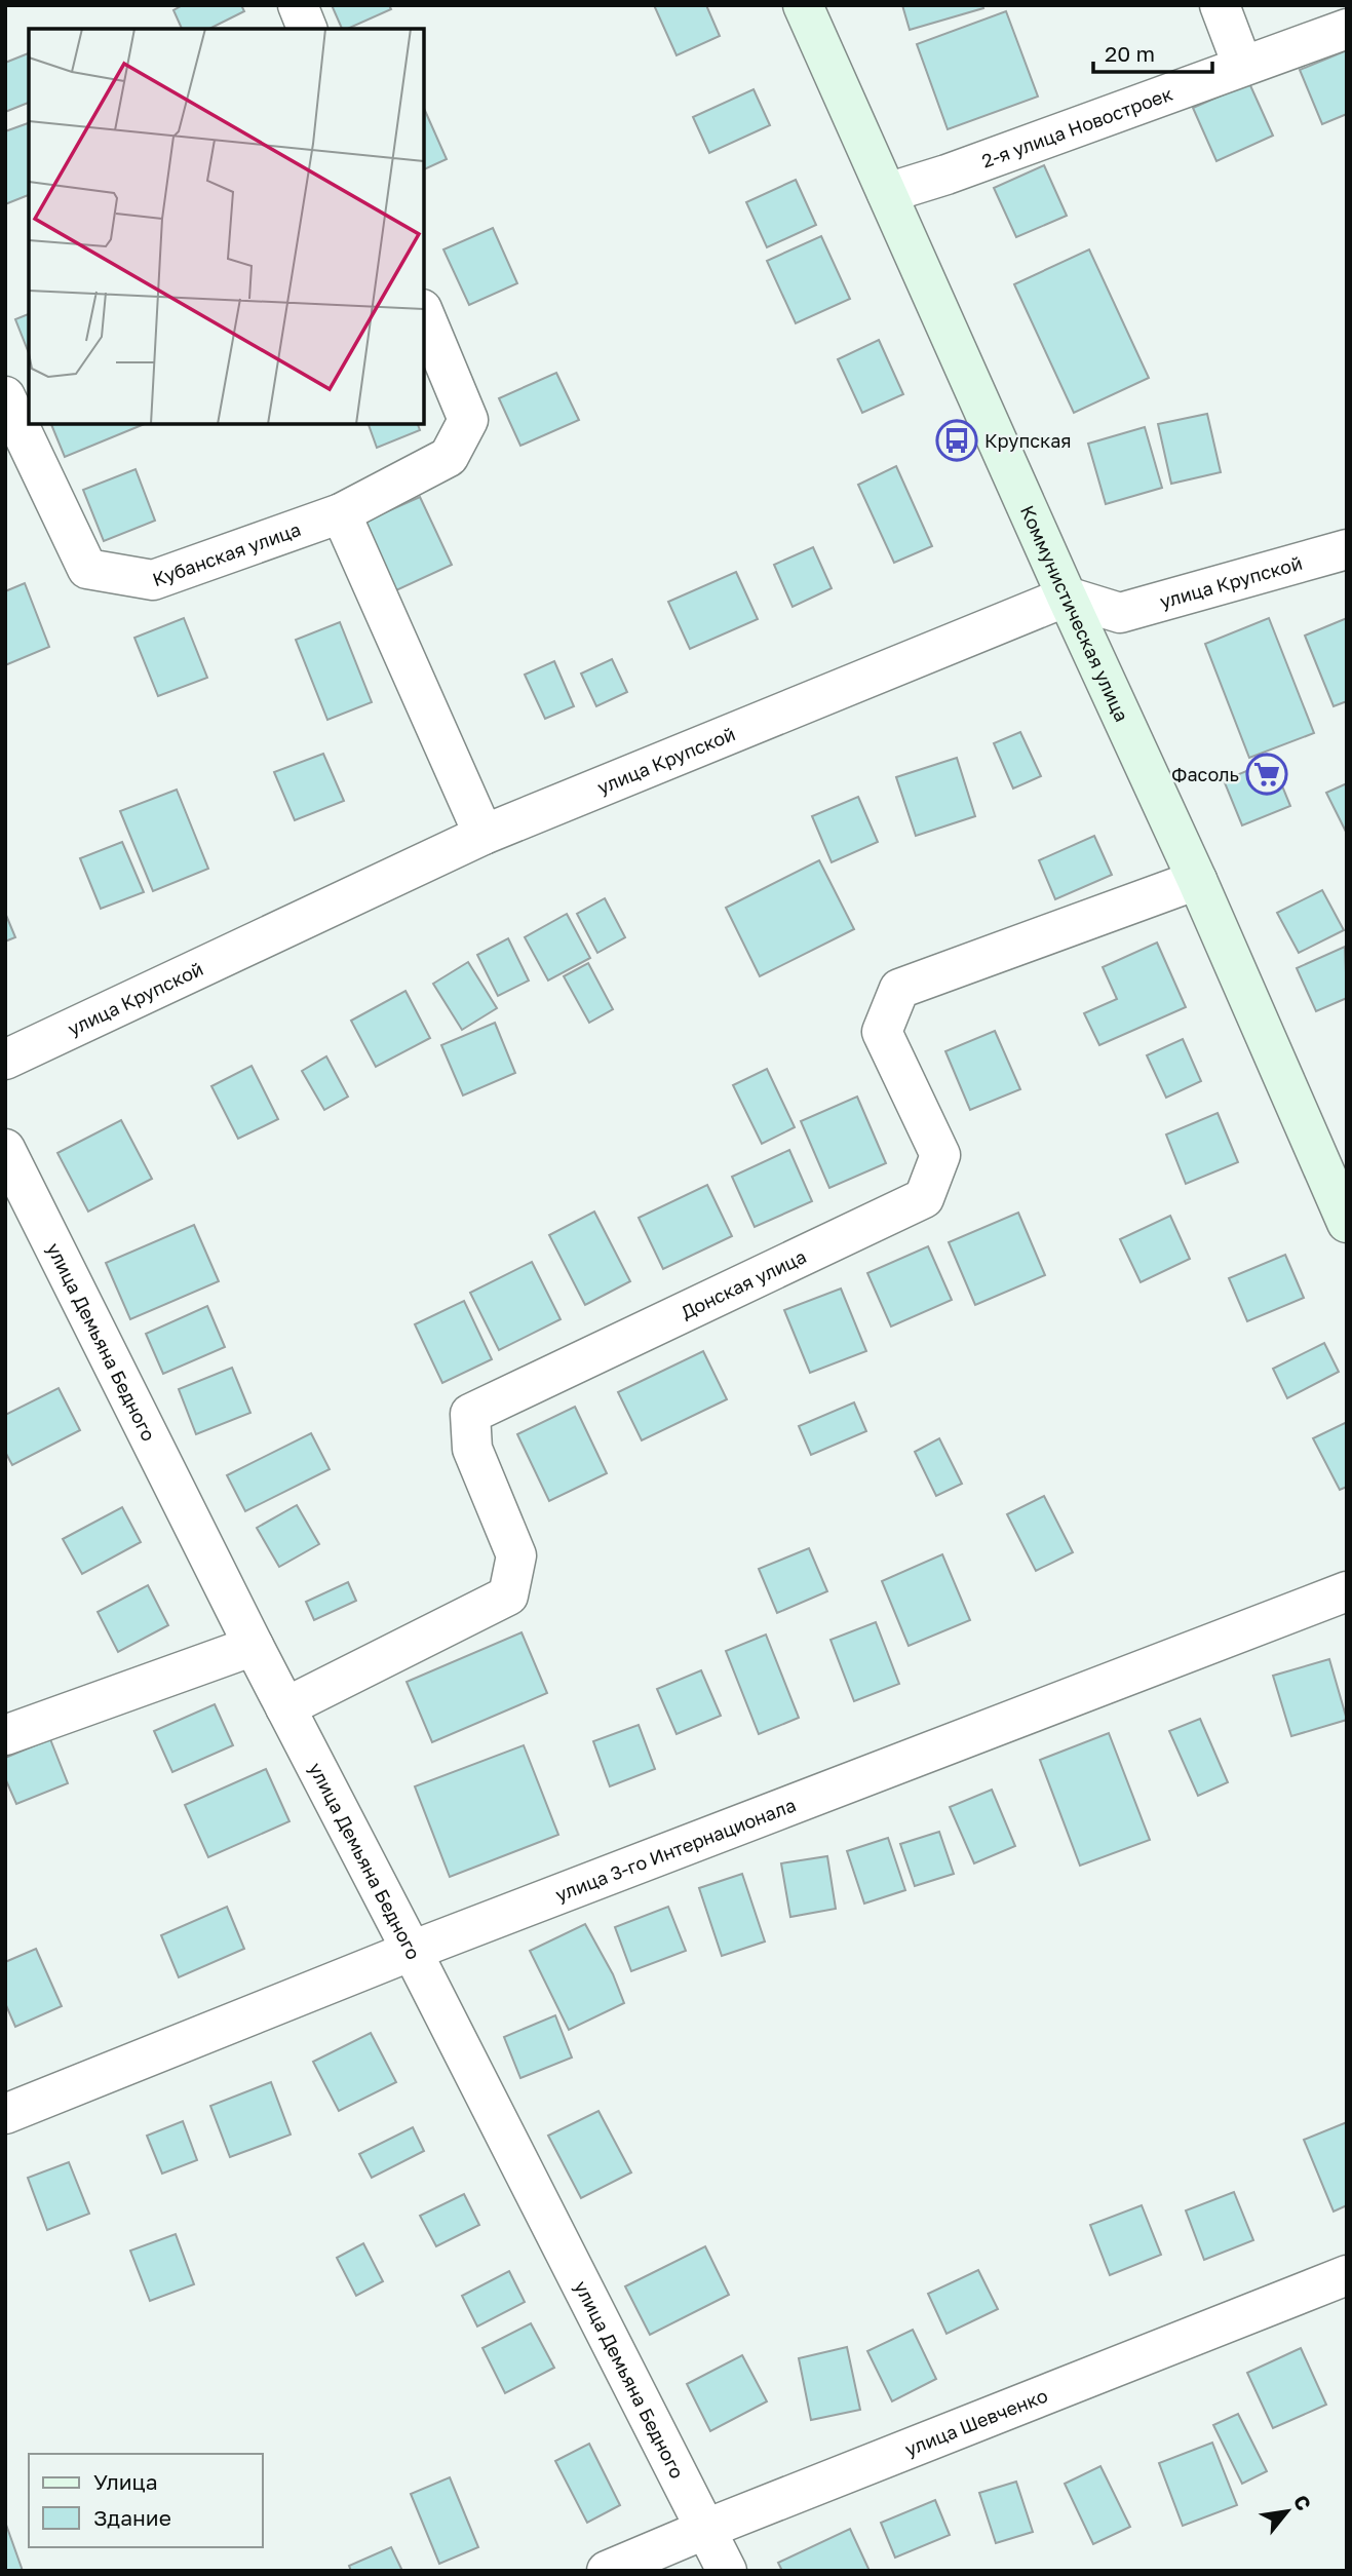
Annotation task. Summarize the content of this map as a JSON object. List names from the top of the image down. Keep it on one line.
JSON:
{"streets":{"main road":["Коммунистическая улица"],"street":["2-я улица Новостроек","Кубанская улица","улица Крупской","Донская улица","улица Демьяна Бедного","улица 3-го Интернационала","улица Шевченко"]},"crossings":[["2-я улица Новостроек","Коммунистическая улица"],["улица Крупской","Коммунистическая улица"],["Коммунистическая улица","Донская улица"],["Донская улица","улица Демьяна Бедного"],["улица Демьяна Бедного","улица 3-го Интернационала"],["улица Демьяна Бедного","улица Шевченко"]],"places":{"bus stop":["Крупская"],"supermarket":["Фасоль"]},"legend":["Улица","Здание"],"scale_bar":"20 m","north":"top right"}
